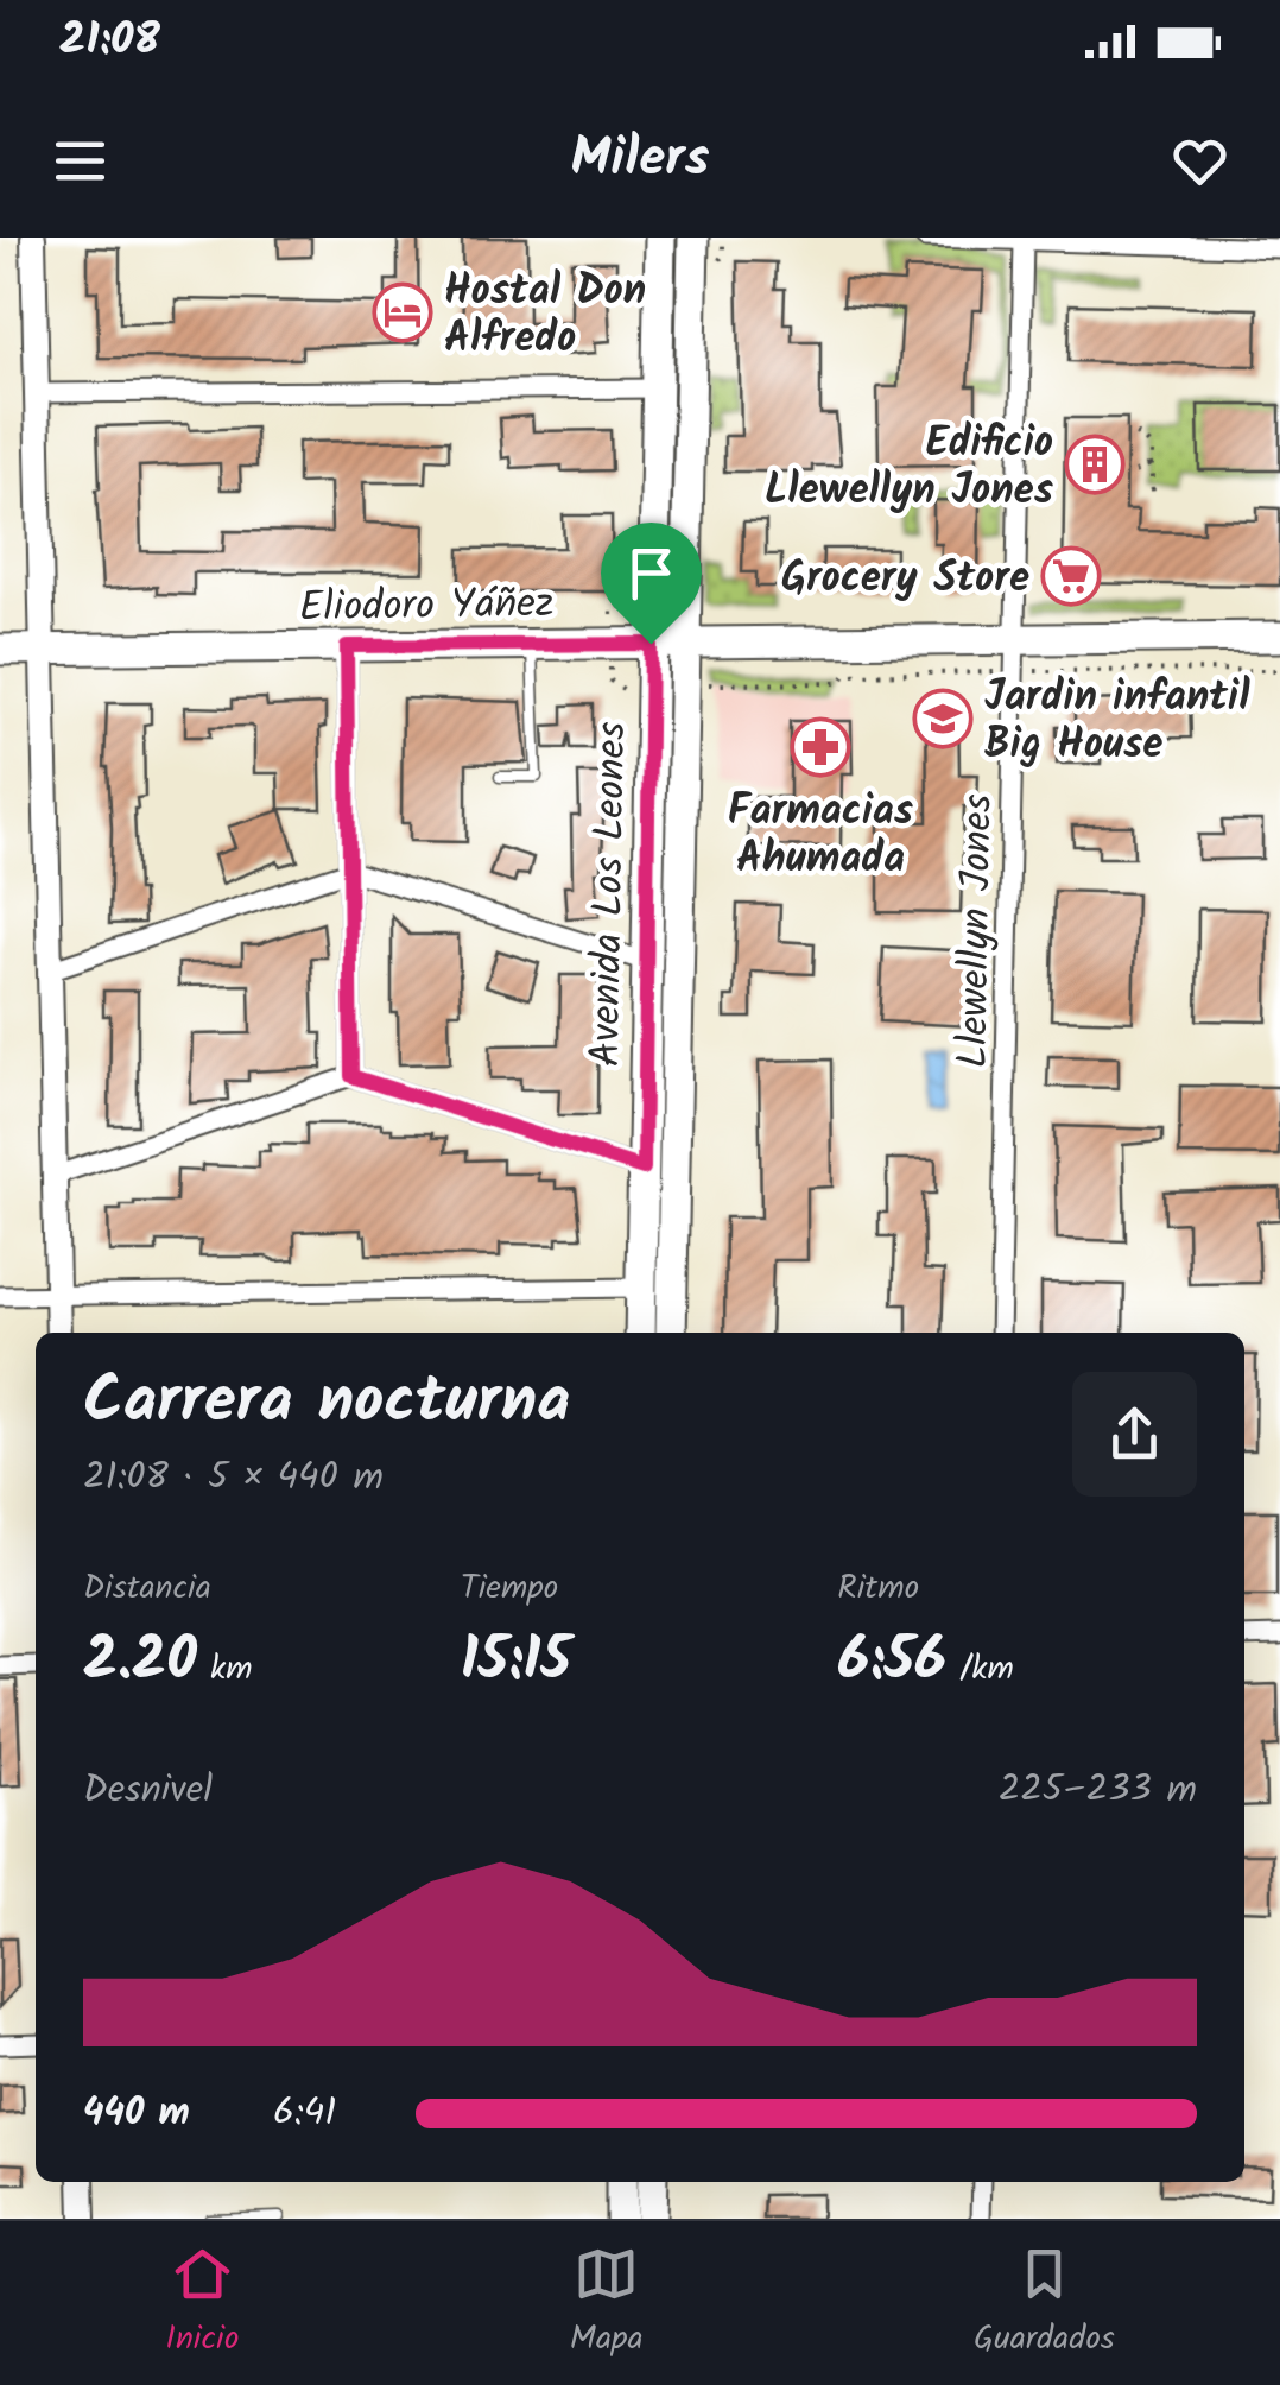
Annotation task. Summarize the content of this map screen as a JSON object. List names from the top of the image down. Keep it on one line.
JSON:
{"streets":{"main road":["Eliodoro Yáñez","Avenida Los Leones"],"street":["Llewellyn Jones"]},"crossings":[["Eliodoro Yáñez","Avenida Los Leones"],["Eliodoro Yáñez","Llewellyn Jones"]],"places":{"hotel":["Hostal Don Alfredo"],"building":["Edificio Llewellyn Jones"],"supermarket":["Grocery Store"],"school or university":["Jardin infantil Big House"],"pharmacy":["Farmacias Ahumada"]},"page":{"status":"21:08","header":"Milers","heading":["Carrera nocturna","21:08 · 5 × 440 m"],"stats":[["Distancia","2.20 km"],["Tiempo","15:15"],["Ritmo","6:56 /km"]],"chart":["Desnivel","225–233 m"],"list":[{"name":"440 m","note":"6:41"}],"tabs":["Inicio","Mapa","Guardados"]}}
